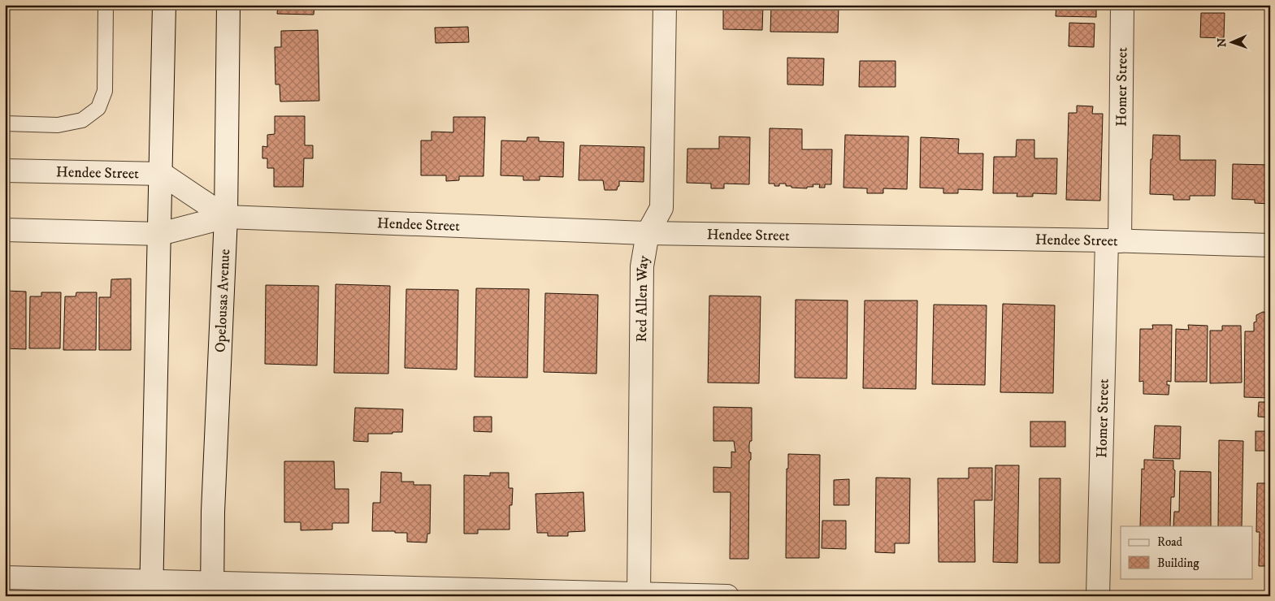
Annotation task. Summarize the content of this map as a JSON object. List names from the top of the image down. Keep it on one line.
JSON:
{"streets":{"street":["Homer Street","Hendee Street","Red Allen Way","Opelousas Avenue"]},"crossings":[["Homer Street","Hendee Street"],["Hendee Street","Red Allen Way"],["Hendee Street","Opelousas Avenue"]],"legend":["Road","Building"],"north":"left"}
